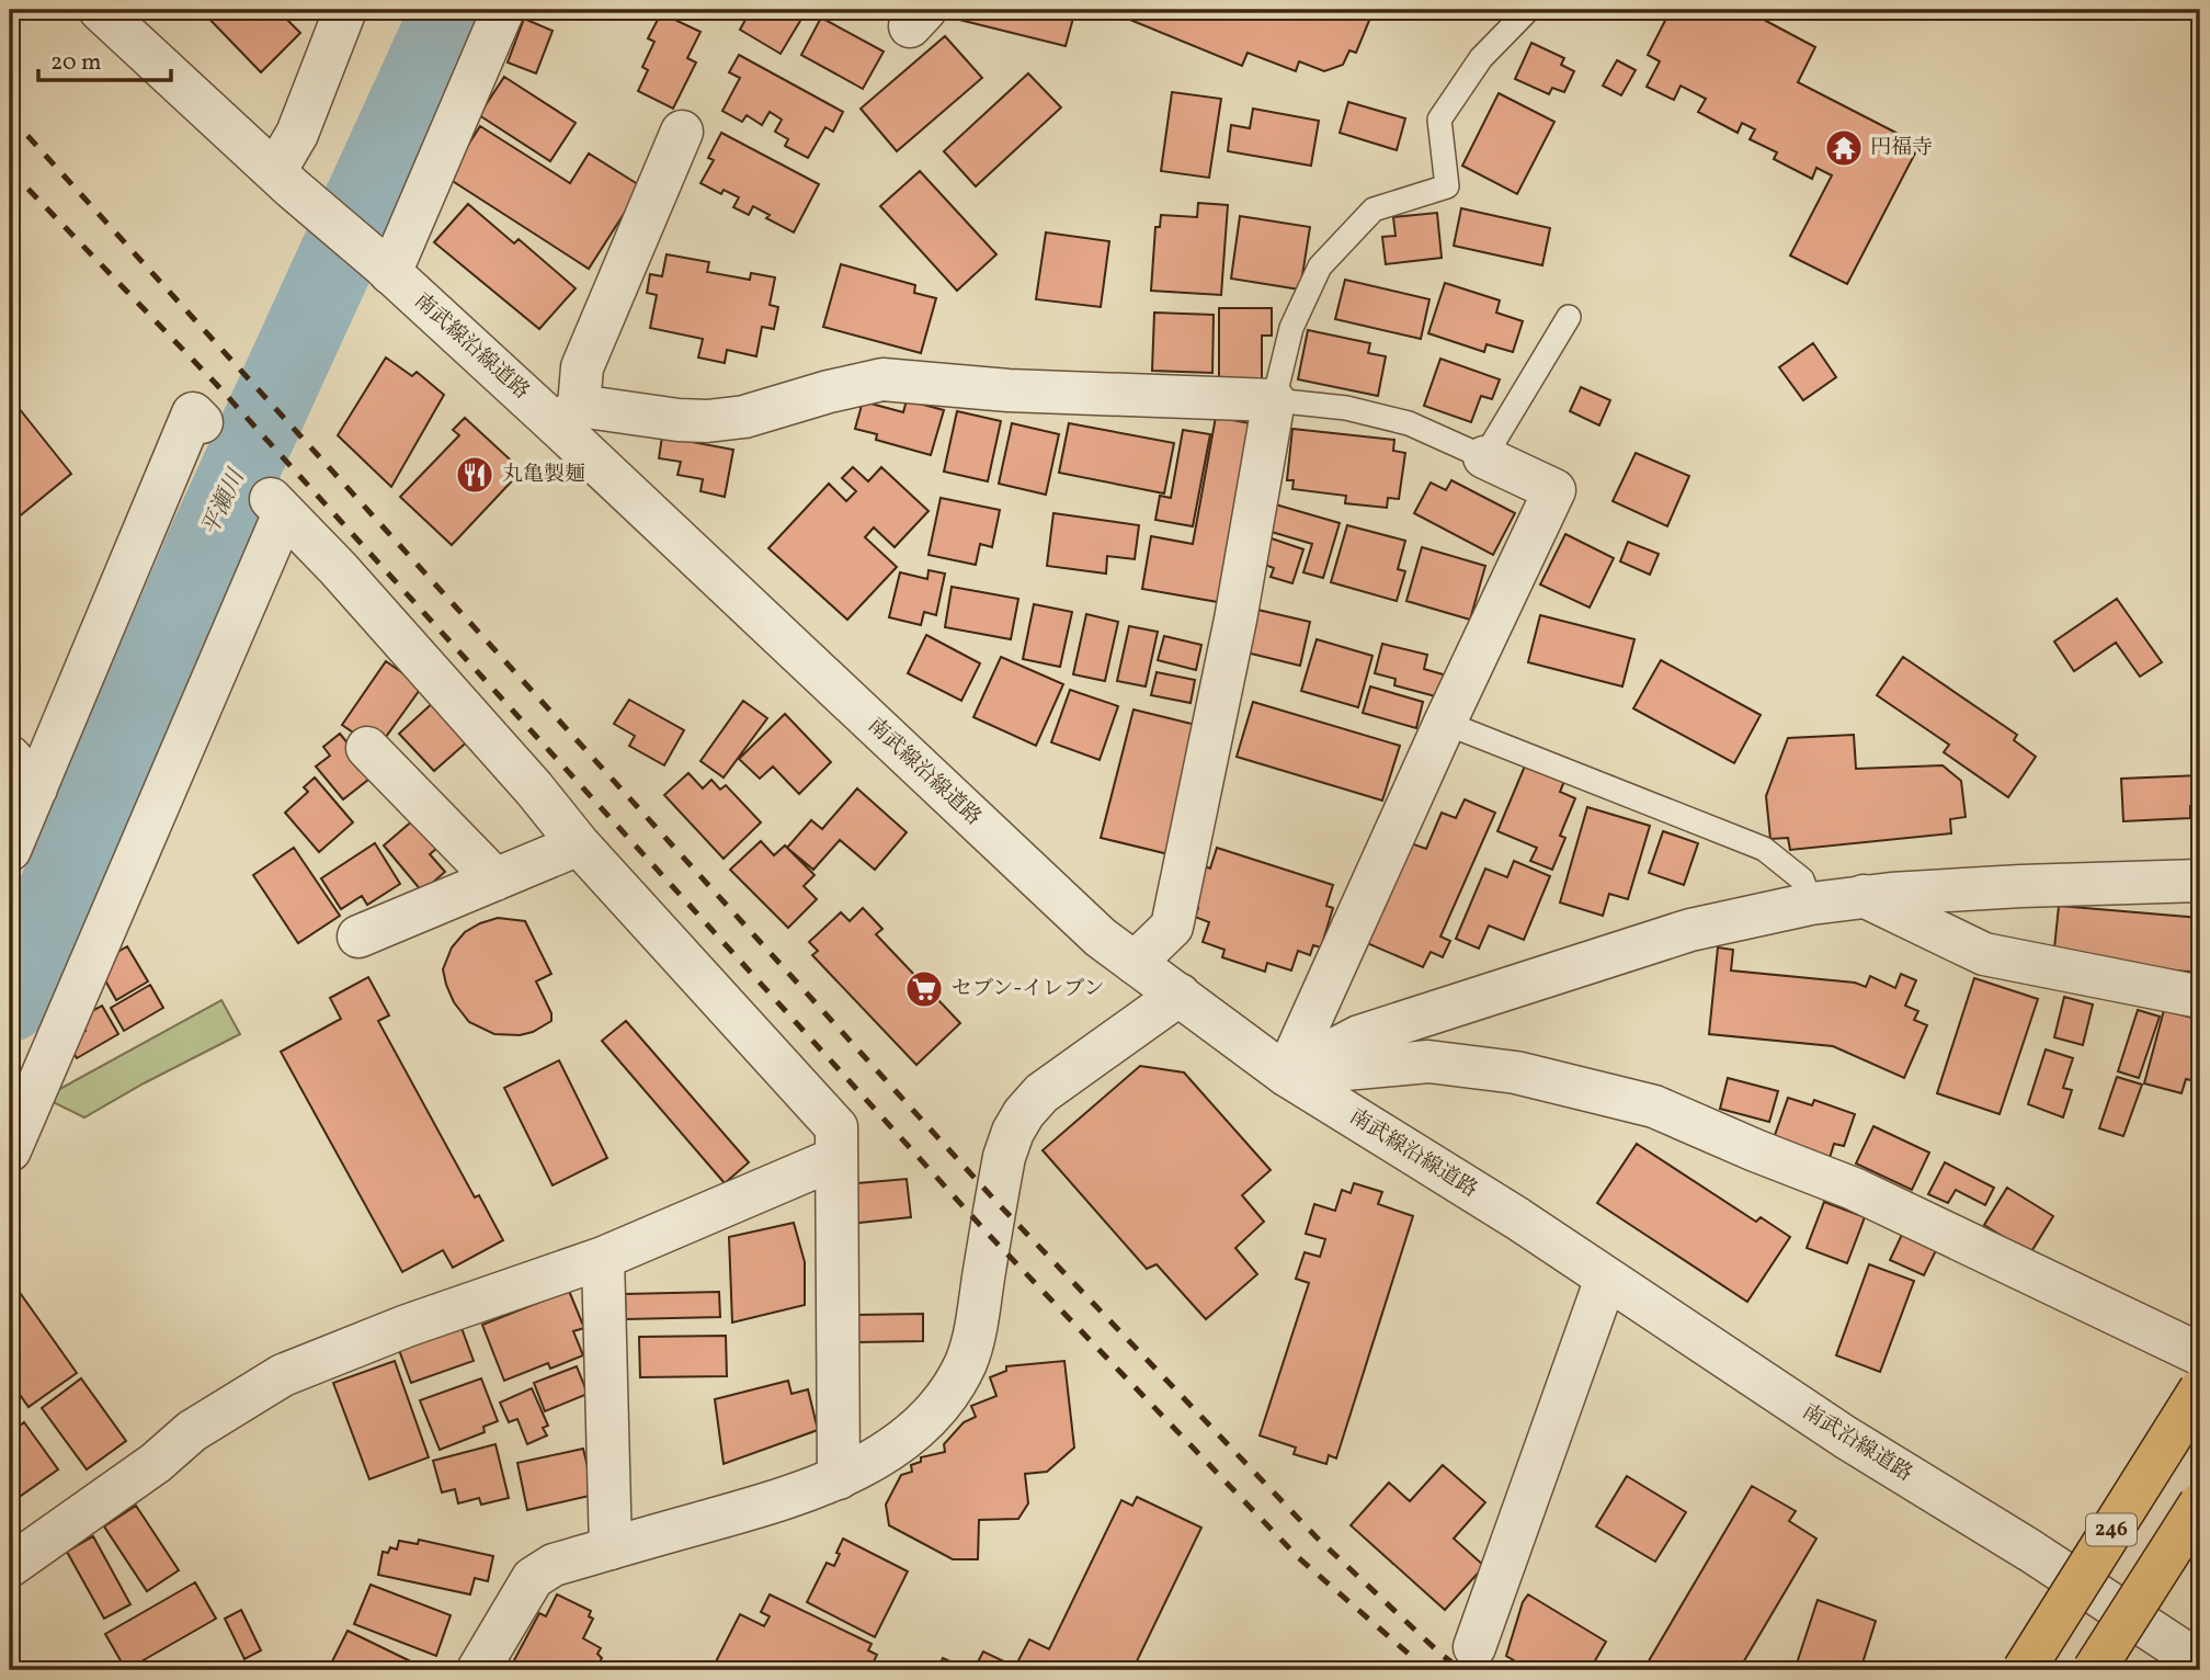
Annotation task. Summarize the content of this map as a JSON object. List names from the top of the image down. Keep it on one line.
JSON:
{"streets":{"highway":["246"],"street":["南武線沿線道路","南武沿線道路"]},"crossings":[["南武線沿線道路","南武沿線道路"]],"water":["平瀬川"],"places":{"temple":["円福寺"],"restaurant":["丸亀製麺"],"supermarket":["セブン-イレブン"]},"scale_bar":"20 m"}
